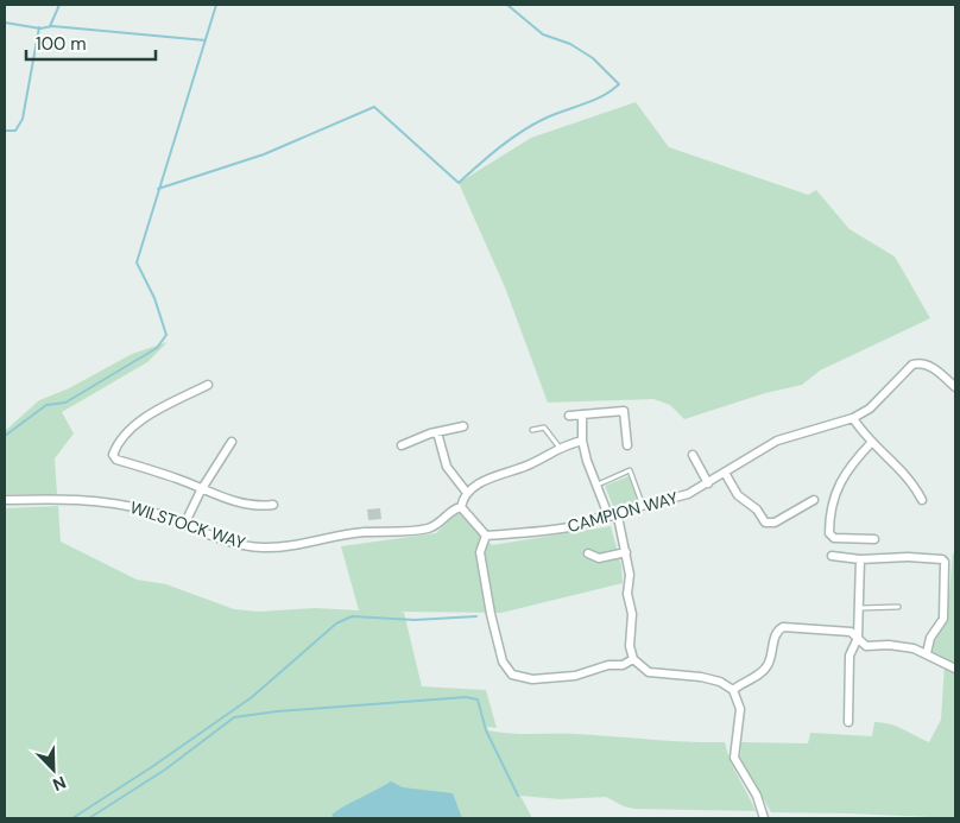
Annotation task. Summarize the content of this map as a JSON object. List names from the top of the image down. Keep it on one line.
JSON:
{"streets":{"street":["CAMPION WAY","WILSTOCK WAY"]},"scale_bar":"100 m","north":"bottom right"}
